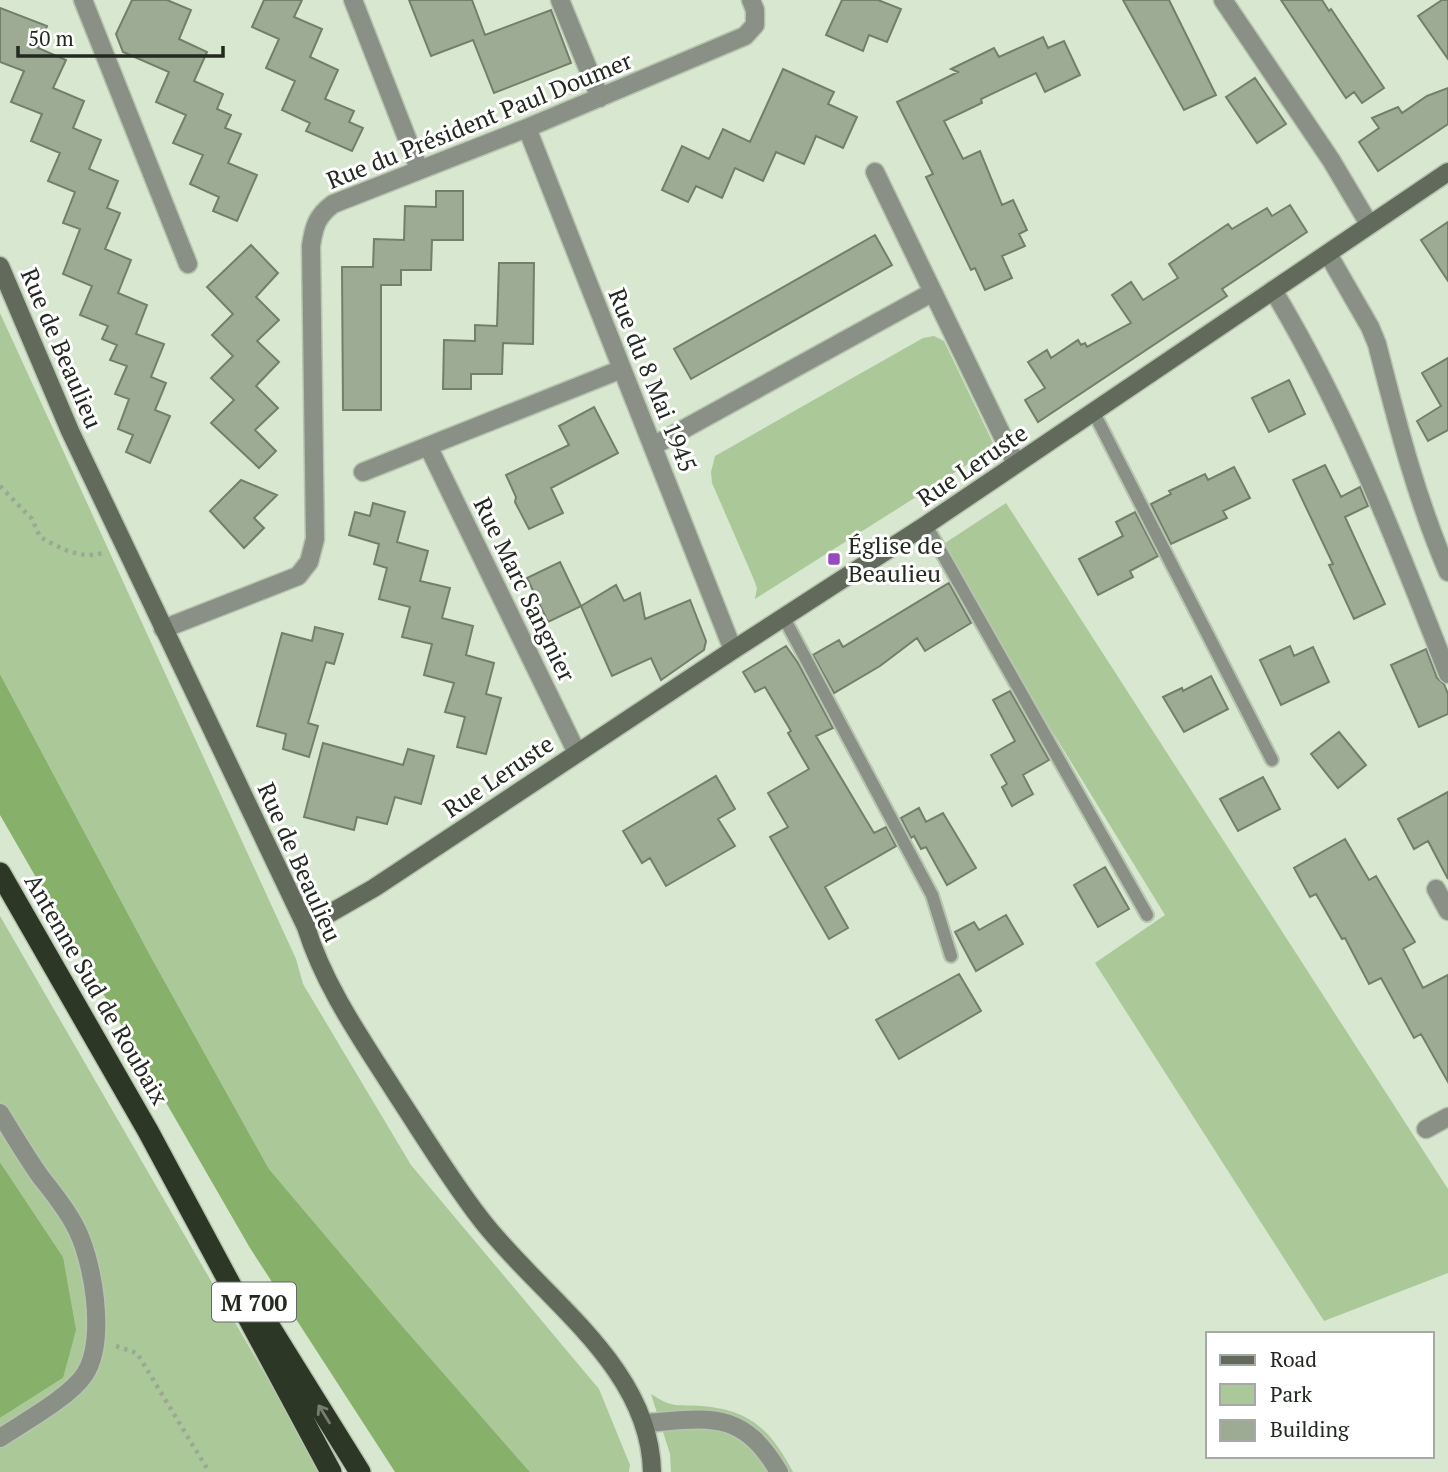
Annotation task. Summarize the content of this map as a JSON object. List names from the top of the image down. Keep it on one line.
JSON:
{"streets":{"highway":["Antenne Sud de Roubaix","M 700"],"street":["Rue du Président Paul Doumer","Rue de Beaulieu","Rue du 8 Mai 1945","Rue Leruste","Rue Marc Sangnier"]},"crossings":[["Rue du Président Paul Doumer","Rue de Beaulieu"],["Rue du Président Paul Doumer","Rue du 8 Mai 1945"],["Rue de Beaulieu","Rue Leruste"],["Rue du 8 Mai 1945","Rue Leruste"],["Rue Leruste","Rue Marc Sangnier"],["Antenne Sud de Roubaix","M 700"]],"places":{"transit":["Église de Beaulieu"]},"legend":["Road","Park","Building"],"scale_bar":"50 m"}
